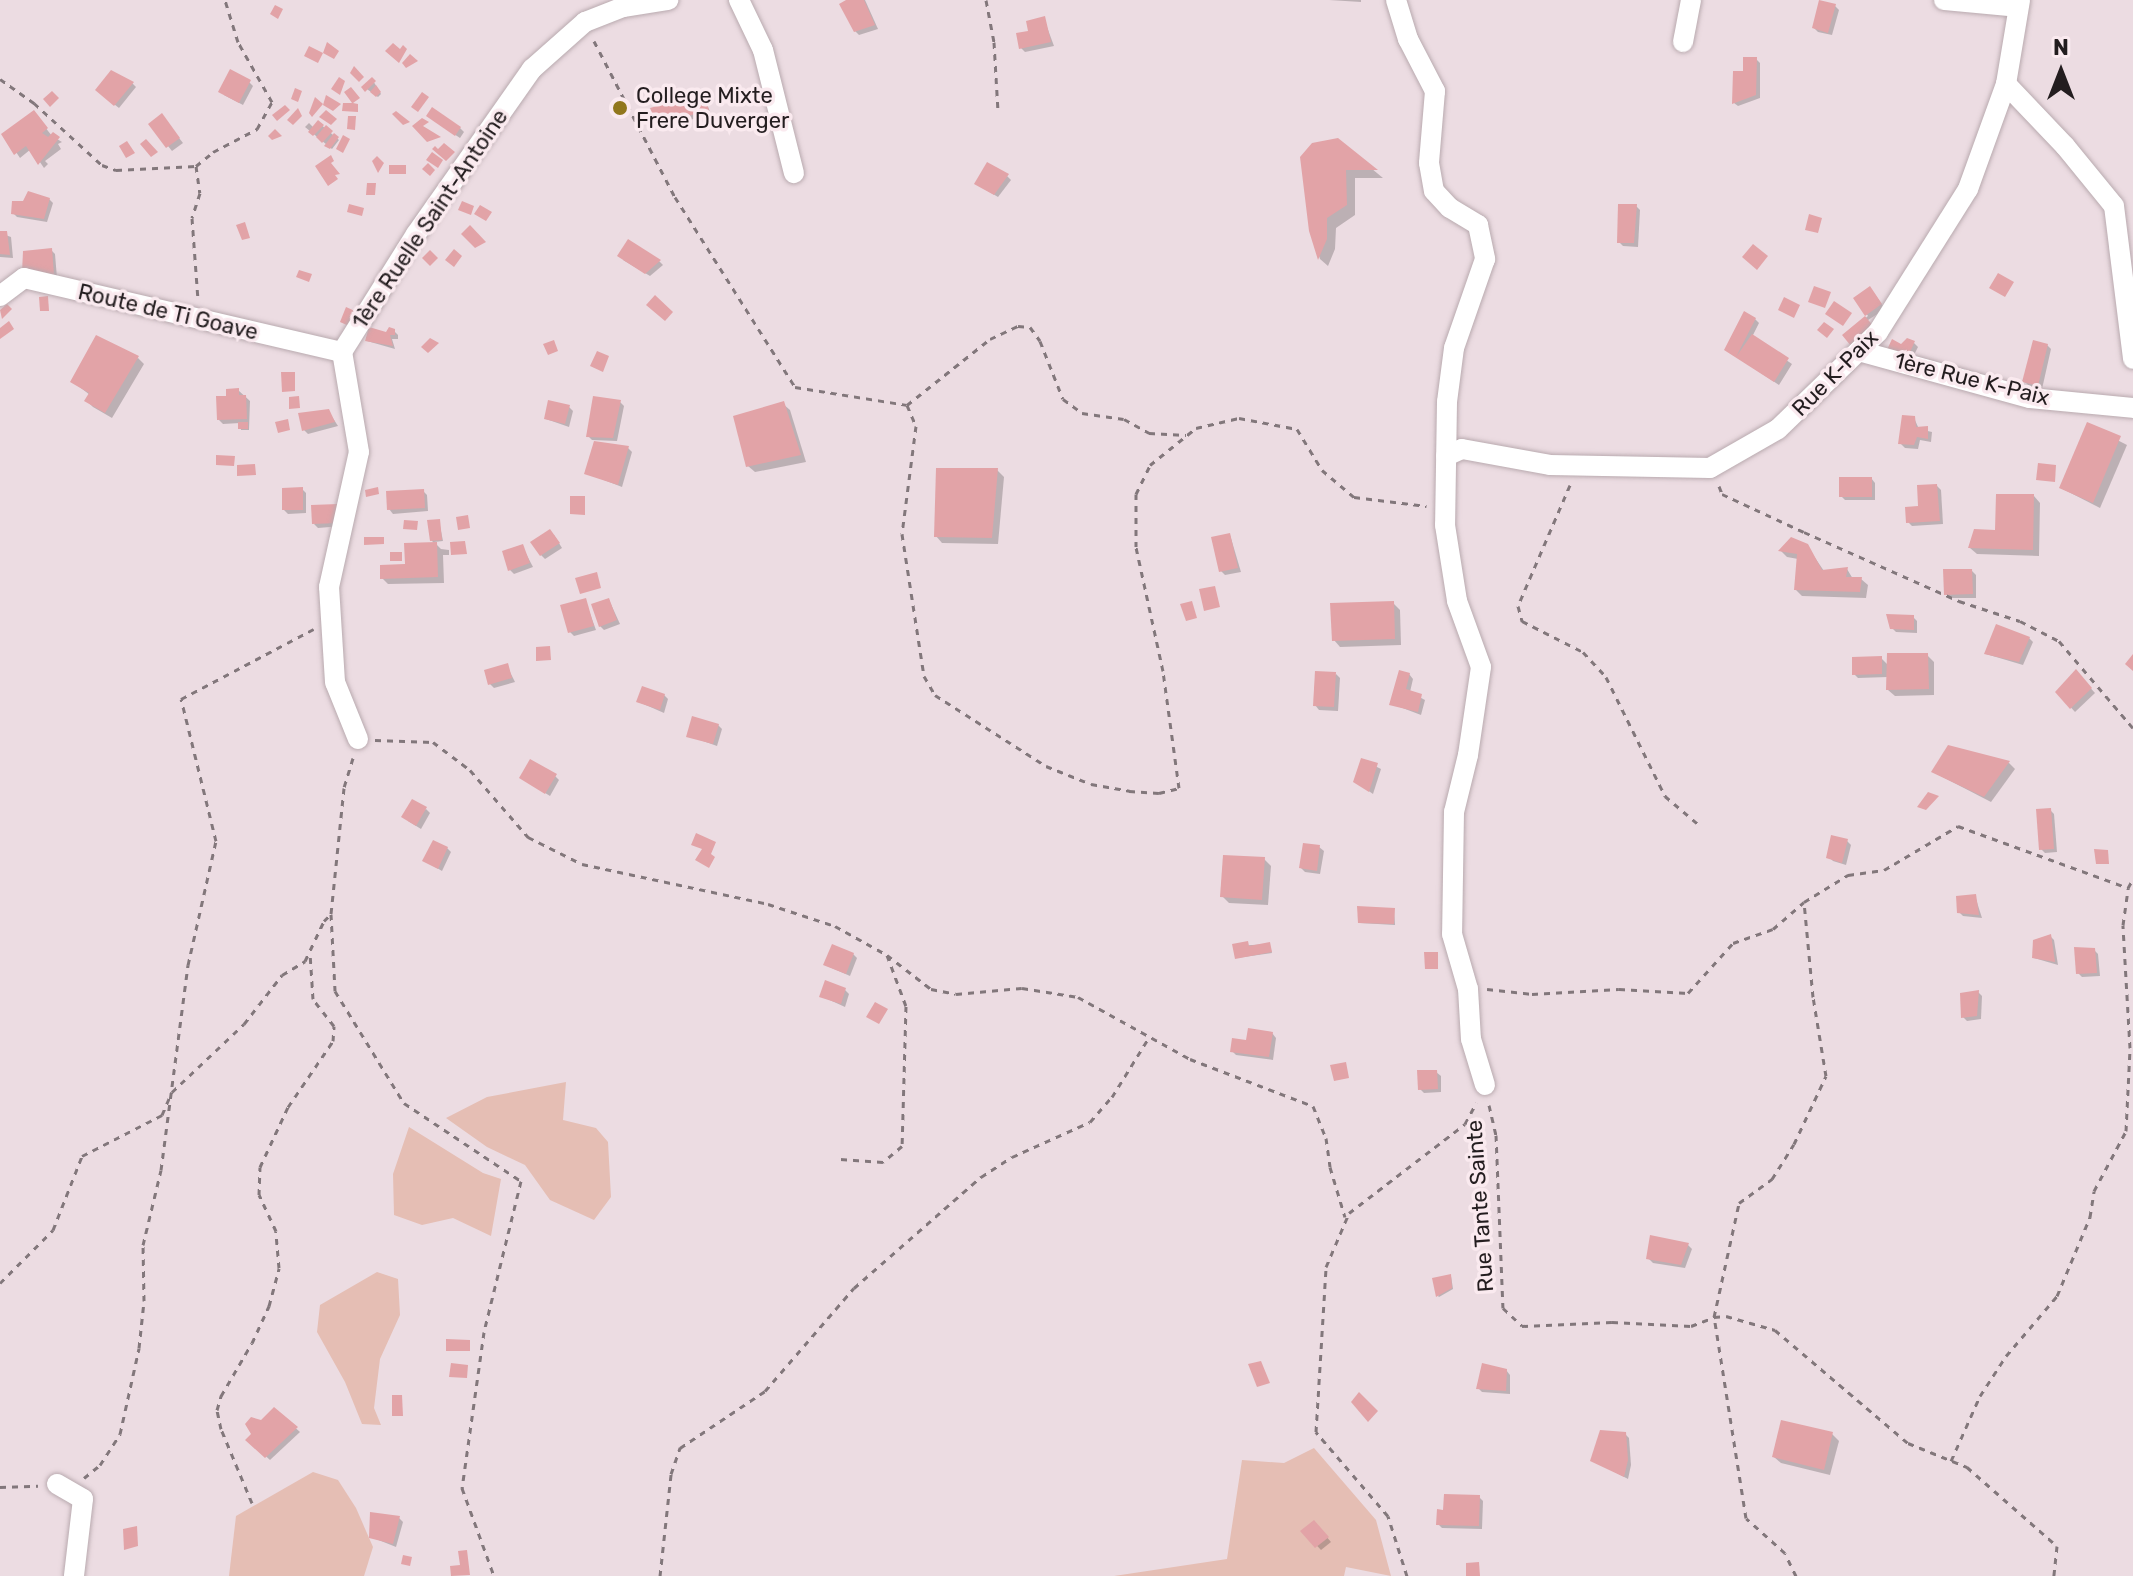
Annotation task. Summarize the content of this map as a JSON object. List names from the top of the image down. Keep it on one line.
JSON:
{"streets":{"street":["1ère Ruelle Saint-Antoine","Route de Ti Goave","Rue K-Paix","1ère Rue K-Paix"],"path":["Rue Tante Sainte"]},"crossings":[["1ère Ruelle Saint-Antoine","Route de Ti Goave"],["Rue K-Paix","1ère Rue K-Paix"]],"places":["College Mixte Frere Duverger"],"north":"top"}
